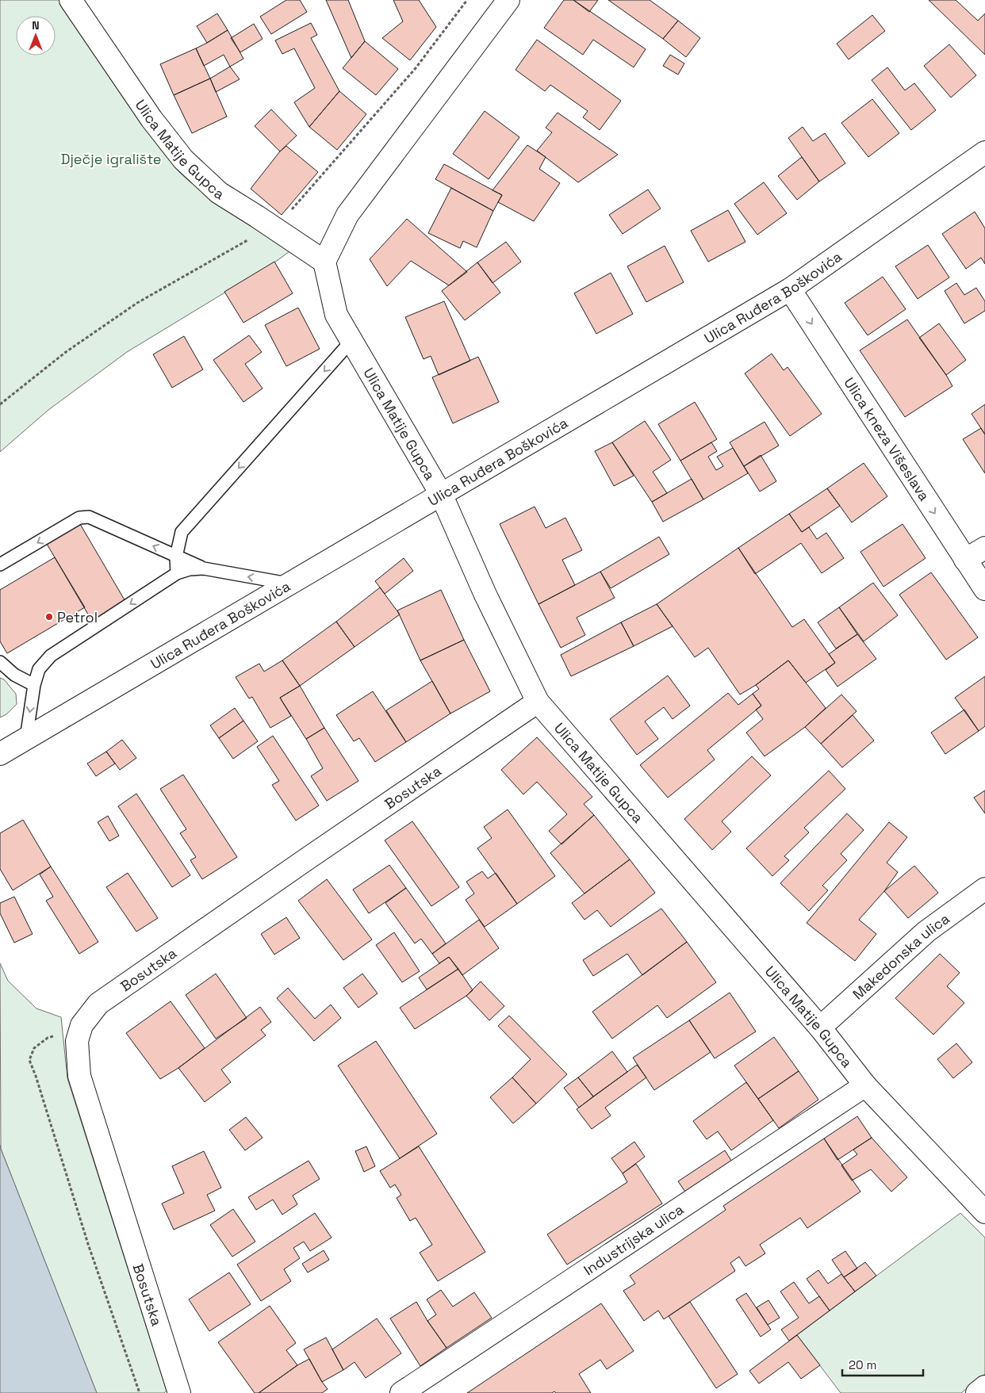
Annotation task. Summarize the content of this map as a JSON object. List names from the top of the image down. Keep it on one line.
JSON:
{"streets":{"street":["Ulica Matije Gupca","Ulica Ruđera Boškovića","Ulica kneza Višeslava","Bosutska","Makedonska ulica","Industrijska ulica"]},"crossings":[["Ulica Matije Gupca","Ulica Ruđera Boškovića"],["Ulica Matije Gupca","Bosutska"],["Ulica Matije Gupca","Makedonska ulica"],["Ulica Matije Gupca","Industrijska ulica"],["Ulica Ruđera Boškovića","Ulica kneza Višeslava"]],"one_way":["Ulica kneza Višeslava"],"parks":["Dječje igralište"],"places":["Petrol"],"scale_bar":"20 m","north":"top"}
